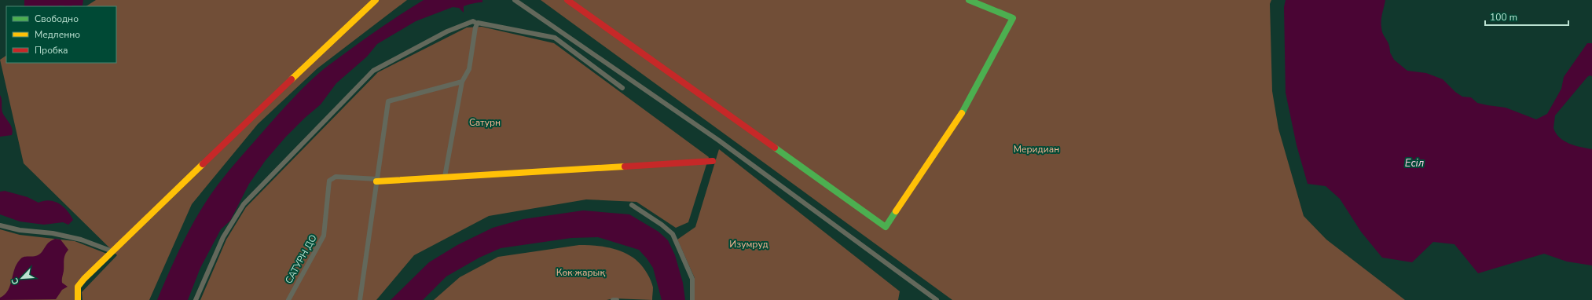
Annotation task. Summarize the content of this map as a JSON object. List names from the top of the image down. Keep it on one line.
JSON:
{"streets":{"street":["САТУРН ДО"]},"water":["Есіл"],"parks":["Сатурн","Меридиан","Изумруд","Көк жарық"],"legend":["Свободно","Медленно","Пробка"],"scale_bar":"100 m","north":"bottom left"}
